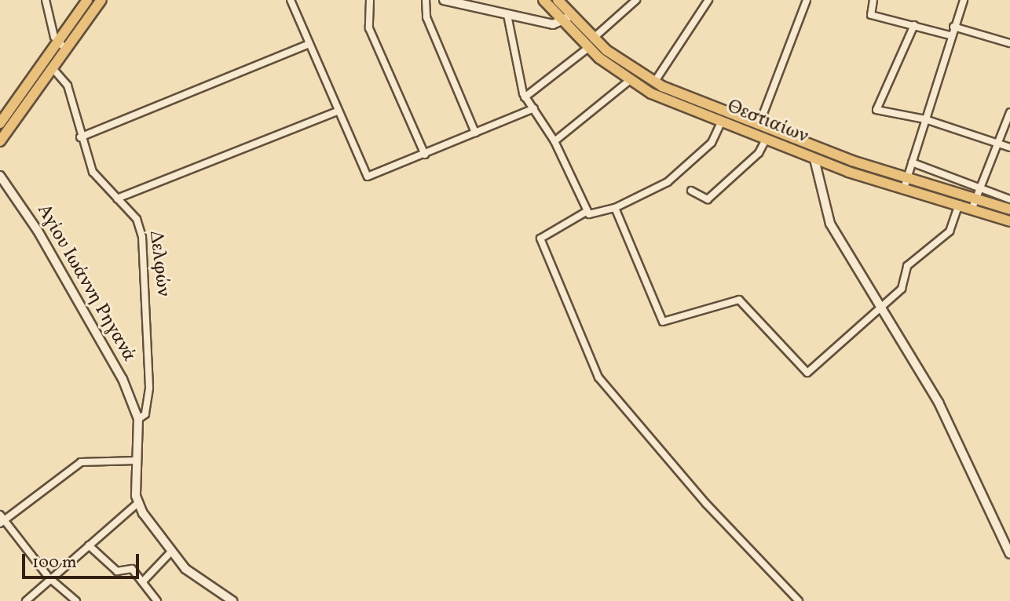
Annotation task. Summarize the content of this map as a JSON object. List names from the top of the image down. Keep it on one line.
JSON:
{"streets":{"main road":["Θεστιαίων"],"street":["Δελφών","Αγίου Ιωάννη Ρηγανά"]},"crossings":[["Δελφών","Αγίου Ιωάννη Ρηγανά"]],"scale_bar":"100 m"}
